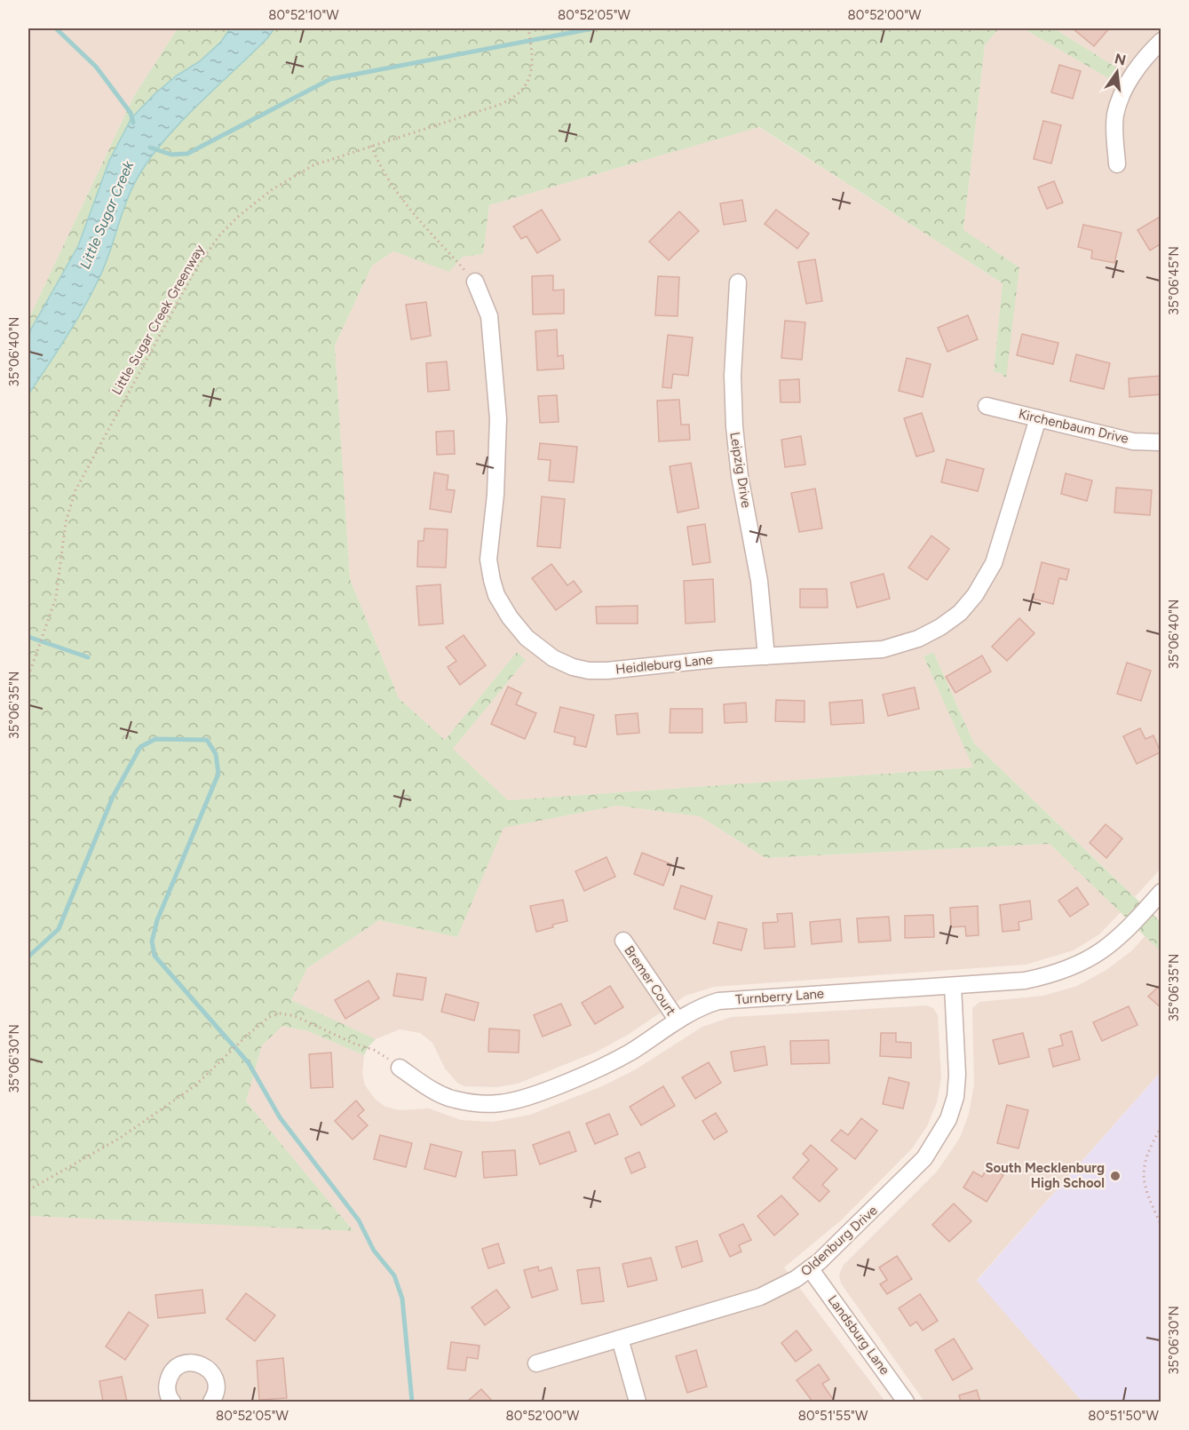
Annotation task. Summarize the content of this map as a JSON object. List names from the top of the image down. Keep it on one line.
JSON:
{"streets":{"street":["Kirchenbaum Drive","Leipzig Drive","Heidleburg Lane","Bremer Court","Turnberry Lane","Oldenburg Drive","Landsburg Lane"],"path":["Little Sugar Creek Greenway"]},"crossings":[["Kirchenbaum Drive","Heidleburg Lane"],["Leipzig Drive","Heidleburg Lane"],["Bremer Court","Turnberry Lane"],["Turnberry Lane","Oldenburg Drive"],["Oldenburg Drive","Landsburg Lane"]],"water":["Little Sugar Creek"],"places":["South Mecklenburg High School"],"north":"top","coordinates":["80°52'10\"W","80°52'05\"W","80°52'00\"W","35°06'45\"N","35°06'40\"N","35°06'35\"N","35°06'30\"N","80°51'55\"W","80°51'50\"W"]}
